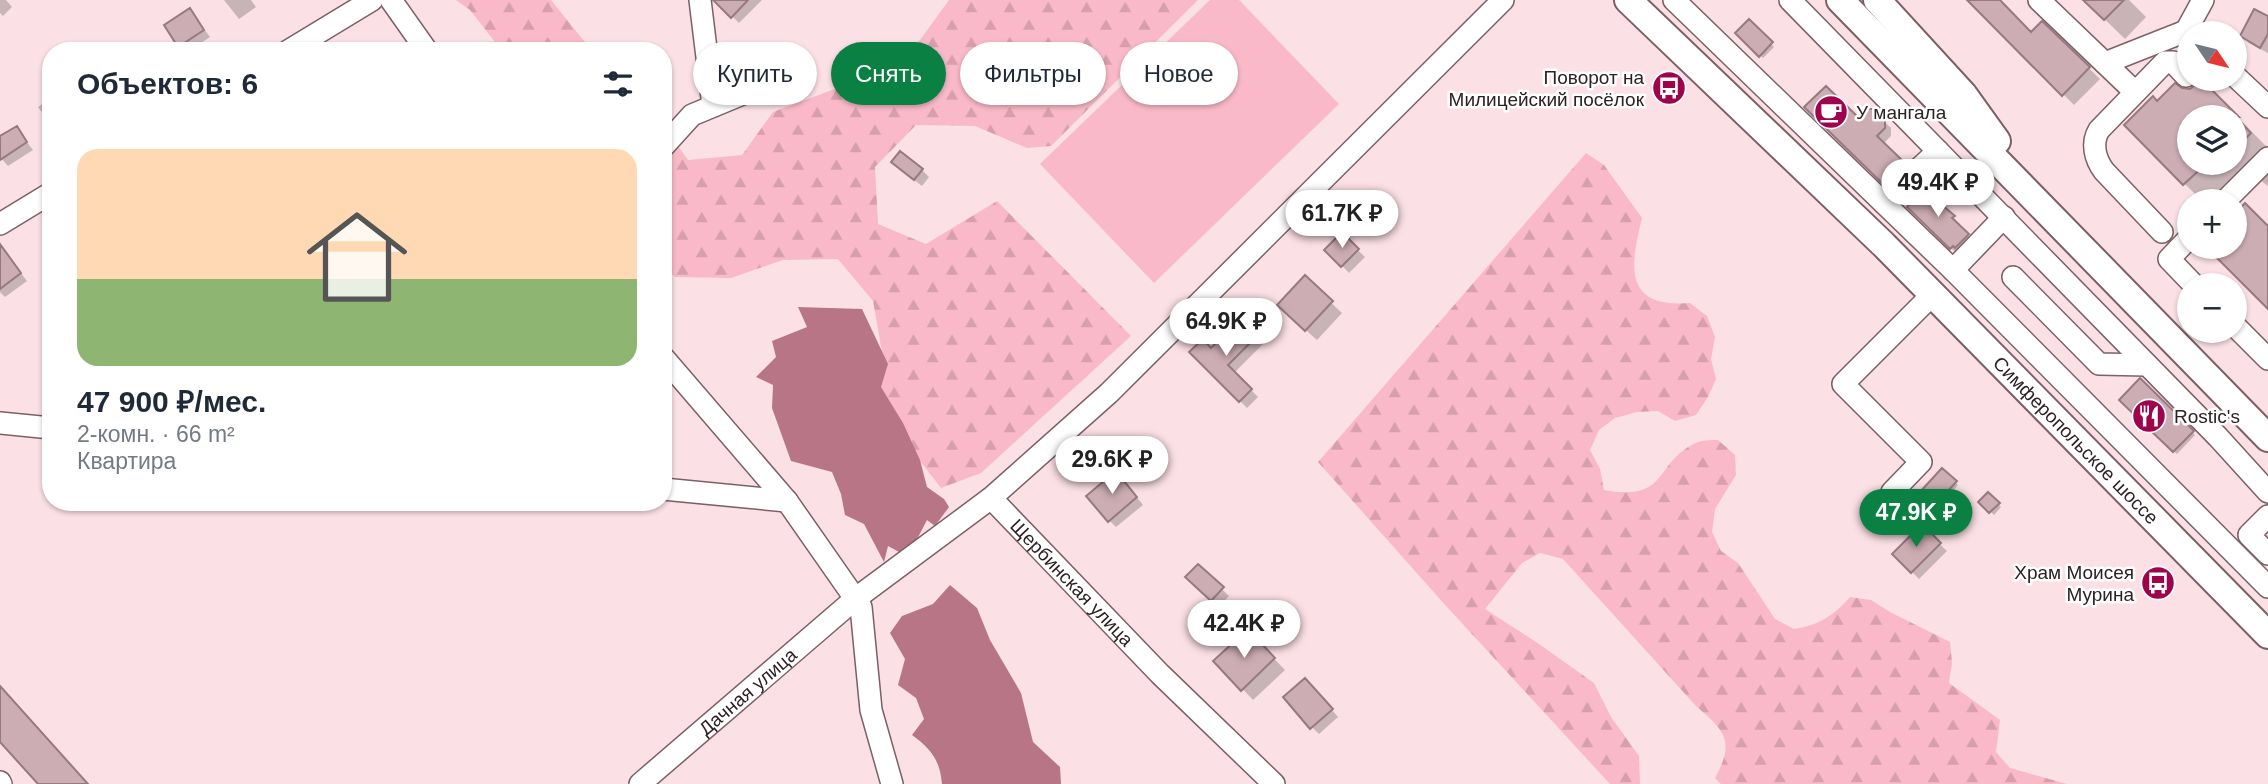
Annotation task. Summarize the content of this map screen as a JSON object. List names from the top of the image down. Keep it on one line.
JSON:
{"streets":{"main road":["Симферопольское шоссе"],"street":["Щербинская улица","Дачная улица"]},"crossings":[["Щербинская улица","Дачная улица"]],"places":{"bus stop":["Поворот на Милицейский посёлок","Храм Моисея Мурина"],"cafe":["У мангала"],"restaurant":["Rostic's"]},"north":"bottom right","page":{"map_buttons":["+","−"],"chip":["Купить","Снять","Фильтры","Новое"],"heading":"Объектов: 6","list":[{"name":"47 900 ₽/мес.","note":"2-комн. · 66 m² · Квартира"}],"price":["49.4K ₽","61.7K ₽","64.9K ₽","29.6K ₽","47.9K ₽","42.4K ₽"]}}
